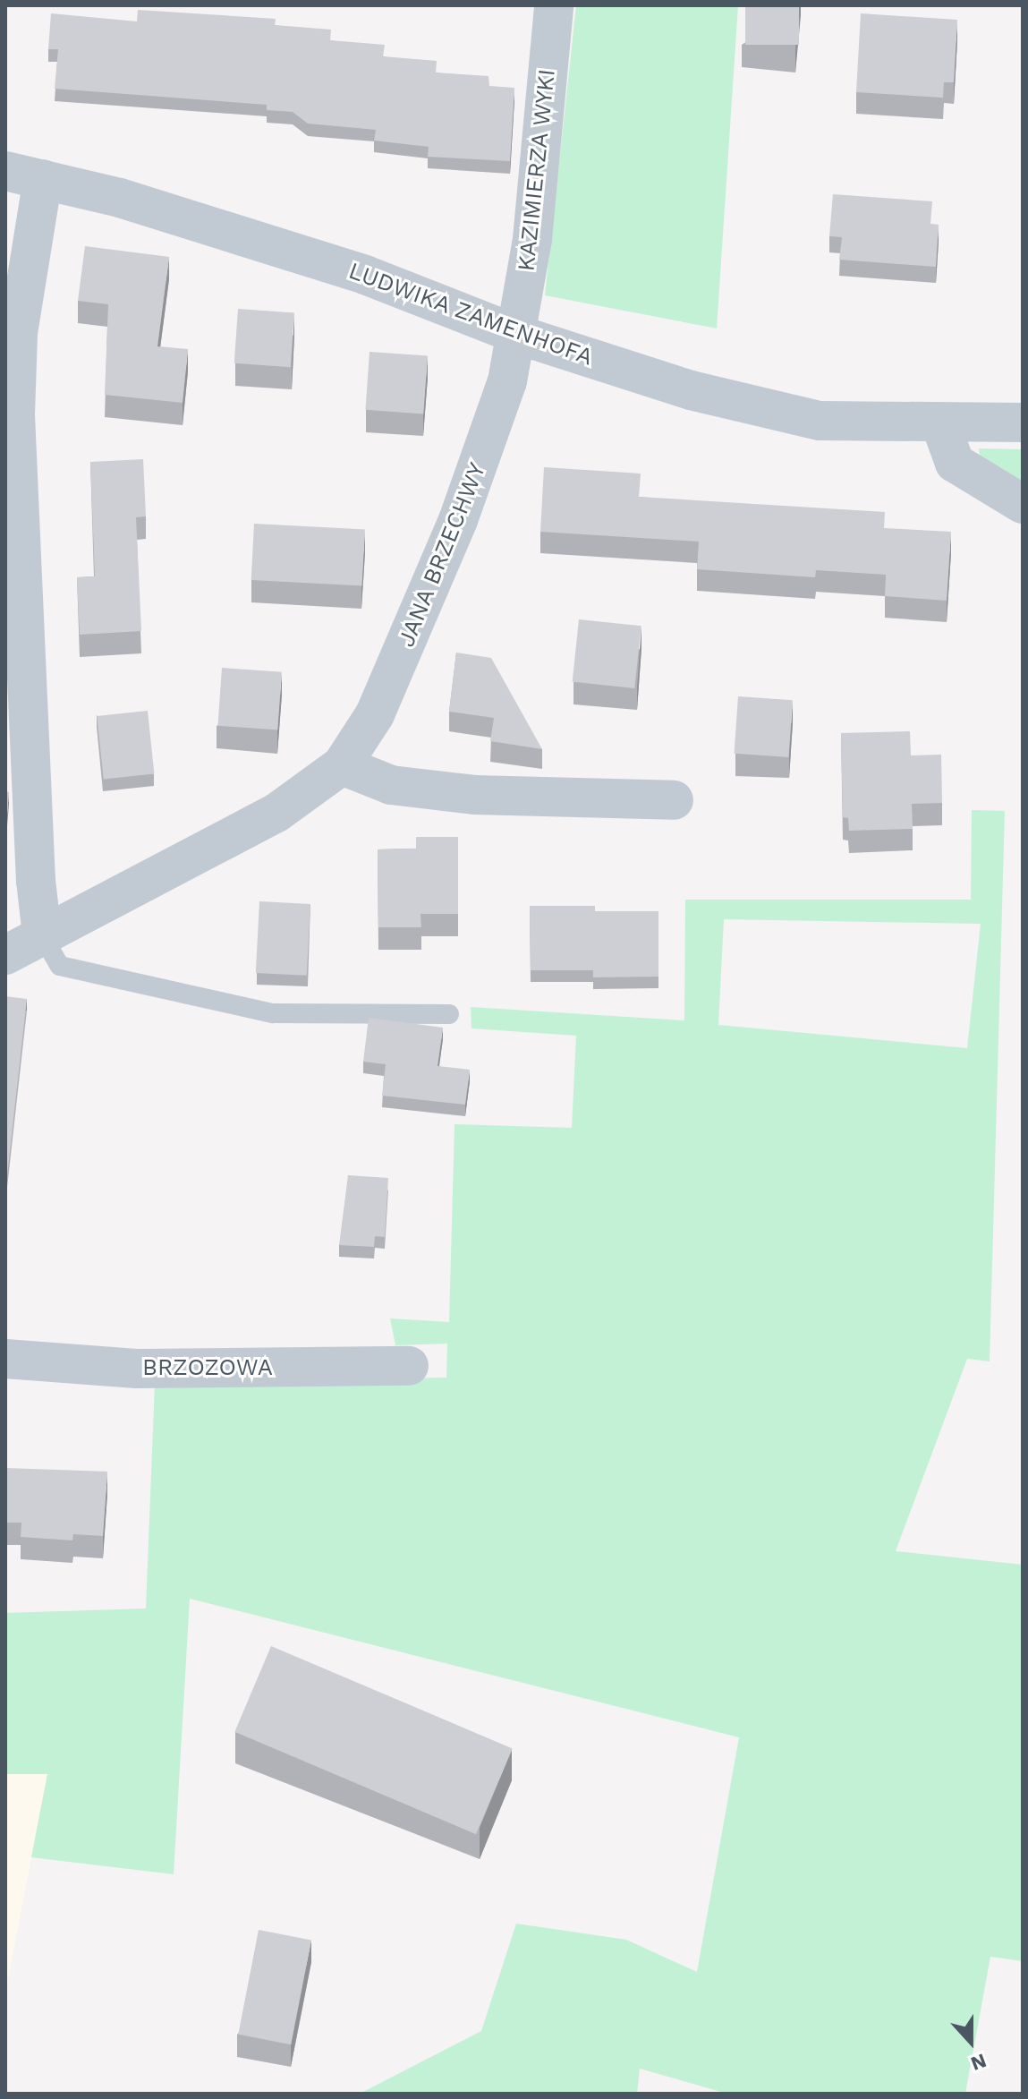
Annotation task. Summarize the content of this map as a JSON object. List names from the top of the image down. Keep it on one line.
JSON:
{"streets":{"street":["KAZIMIERZA WYKI","LUDWIKA ZAMENHOFA","JANA BRZECHWY","BRZOZOWA"]},"crossings":[["KAZIMIERZA WYKI","LUDWIKA ZAMENHOFA"],["KAZIMIERZA WYKI","JANA BRZECHWY"],["LUDWIKA ZAMENHOFA","JANA BRZECHWY"]],"north":"bottom"}
